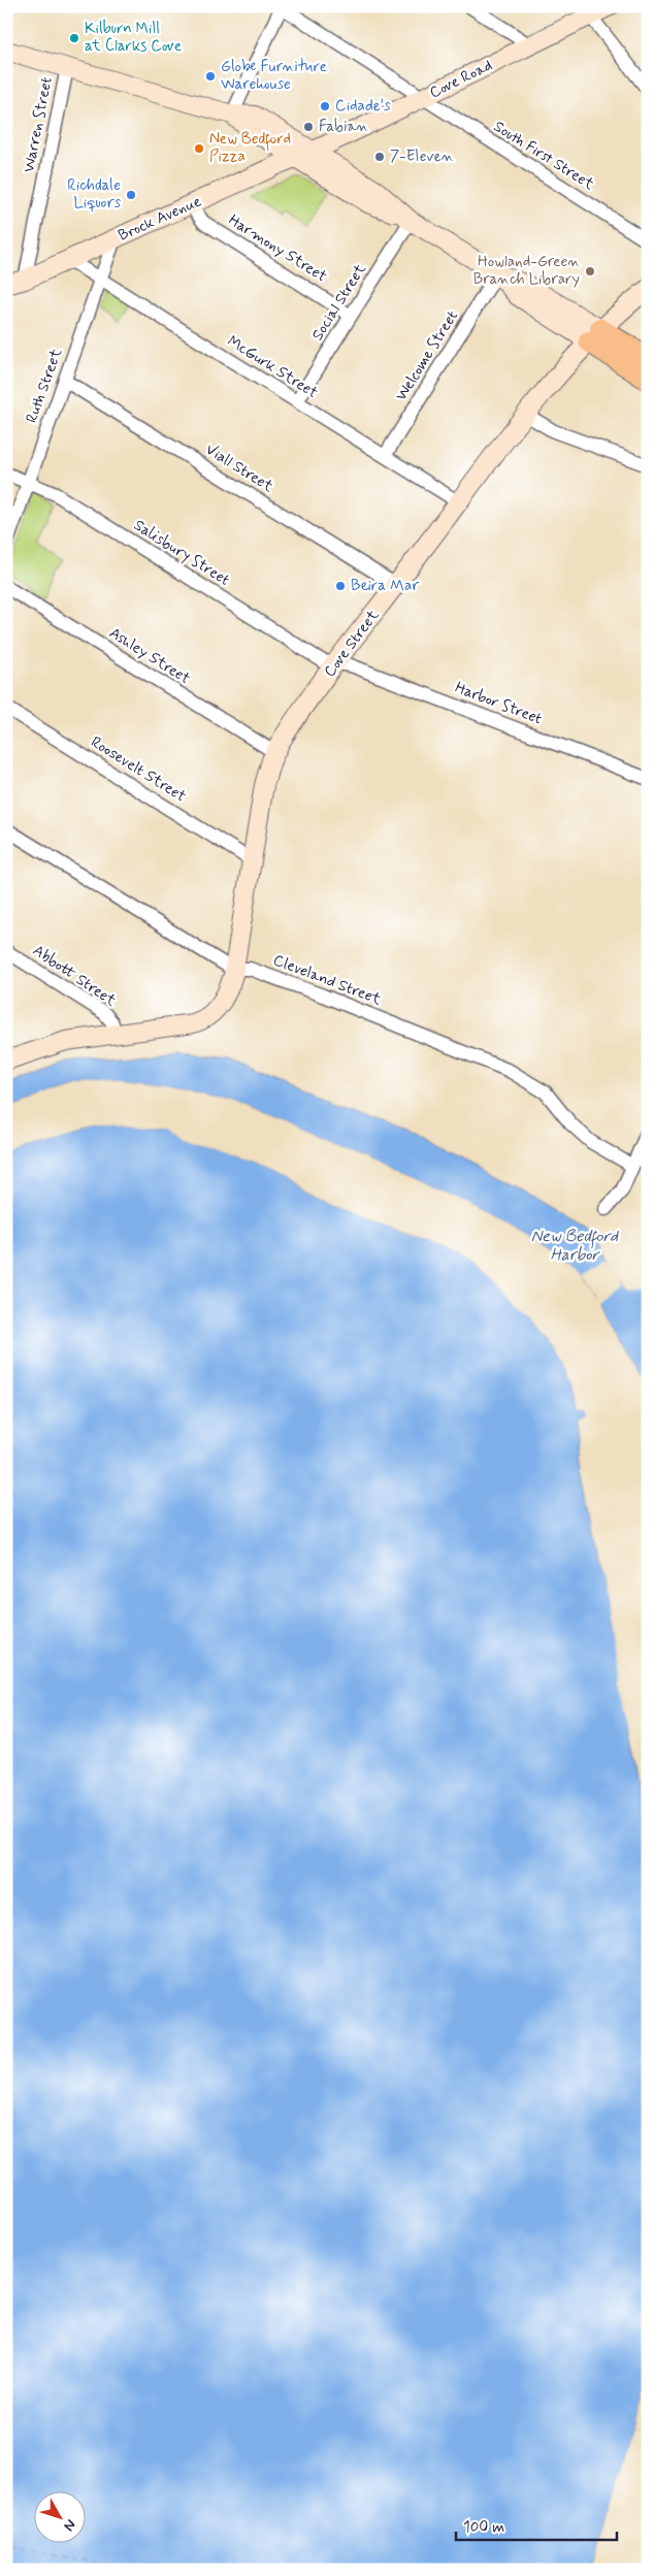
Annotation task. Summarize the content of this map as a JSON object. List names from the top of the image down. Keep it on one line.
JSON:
{"streets":{"main road":["Cove Road","Brock Avenue","Cove Street"],"street":["Warren Street","South First Street","Harmony Street","Social Street","Welcome Street","McGurk Street","Ruth Street","Viall Street","Salisbury Street","Ashley Street","Harbor Street","Roosevelt Street","Abbott Street","Cleveland Street"]},"crossings":[["Cove Road","South First Street"],["Cove Road","Brock Avenue"],["Warren Street","Brock Avenue"],["Brock Avenue","Harmony Street"],["Brock Avenue","McGurk Street"],["Brock Avenue","Ruth Street"],["Harmony Street","Social Street"],["Social Street","McGurk Street"],["Welcome Street","McGurk Street"],["McGurk Street","Ruth Street"],["McGurk Street","Cove Street"],["Ruth Street","Viall Street"],["Ruth Street","Salisbury Street"],["Viall Street","Cove Street"],["Salisbury Street","Cove Street"],["Salisbury Street","Harbor Street"],["Cove Street","Ashley Street"],["Cove Street","Harbor Street"],["Cove Street","Roosevelt Street"],["Cove Street","Abbott Street"],["Cove Street","Cleveland Street"]],"water":["New Bedford Harbor"],"places":["Kilburn Mill at Clarks Cove","Globe Furniture Warehouse","Cidade's","Fabian","New Bedford Pizza","7-Eleven","Richdale Liquors","Howland-Green Branch Library","Beira Mar"],"scale_bar":"100 m","north":"bottom right"}
